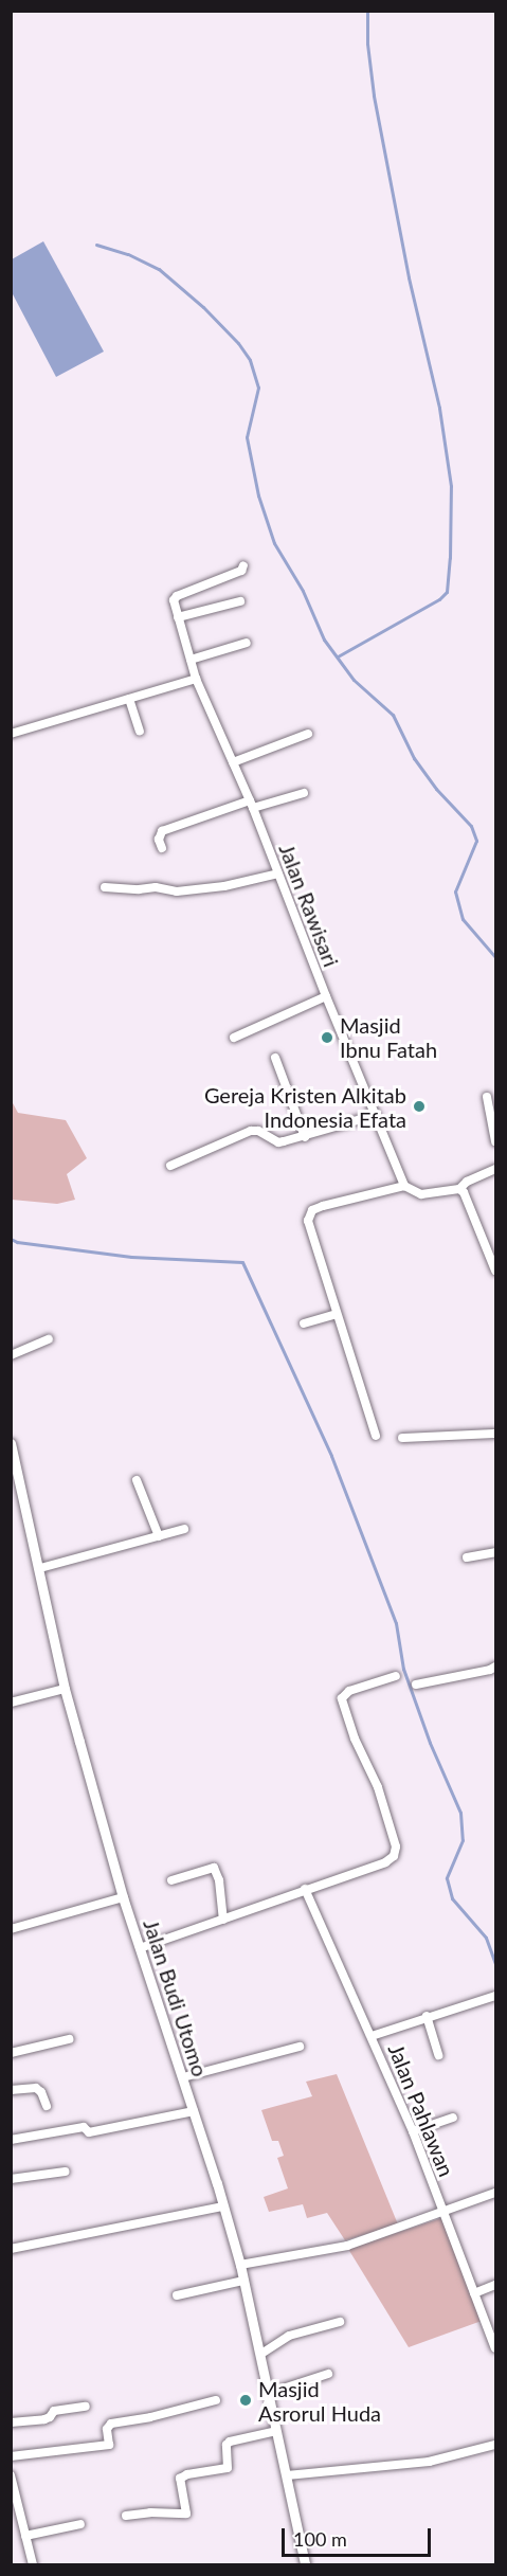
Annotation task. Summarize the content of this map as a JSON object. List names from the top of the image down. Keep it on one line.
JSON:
{"streets":{"street":["Jalan Rawisari","Jalan Budi Utomo","Jalan Pahlawan"]},"places":["Masjid Ibnu Fatah","Gereja Kristen Alkitab Indonesia Efata","Masjid Asrorul Huda"],"scale_bar":"100 m"}
